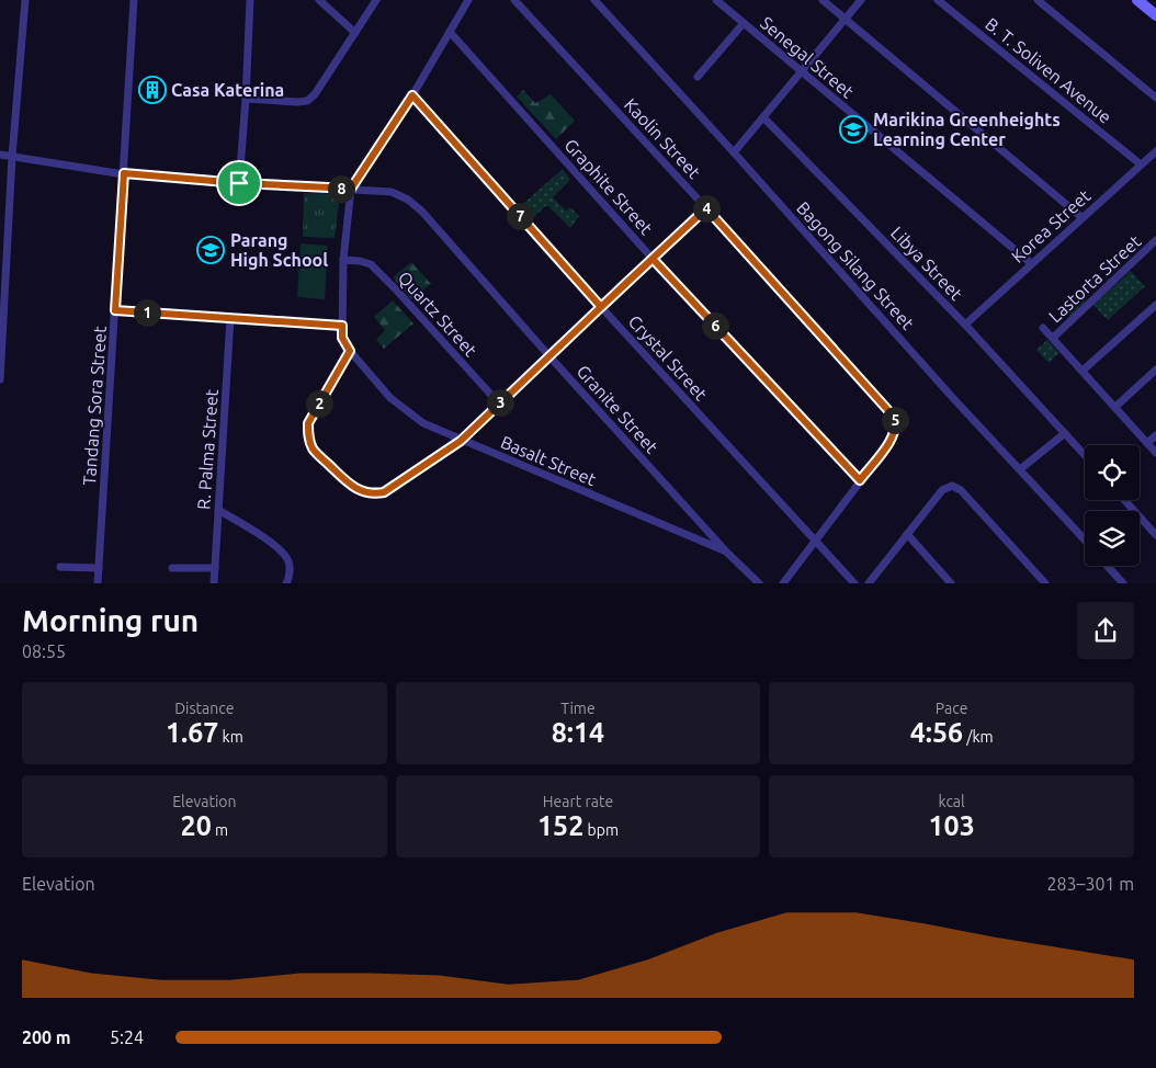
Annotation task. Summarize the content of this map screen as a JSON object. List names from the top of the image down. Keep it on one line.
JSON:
{"streets":{"street":["Senegal Street","B. T. Soliven Avenue","Kaolin Street","Graphite Street","Korea Street","Libya Street","Bagong Silang Street","Lastorta Street","Quartz Street","Crystal Street","Tandang Sora Street","Granite Street","R. Palma Street","Basalt Street"]},"crossings":[["Senegal Street","Korea Street"],["B. T. Soliven Avenue","Korea Street"],["Kaolin Street","Graphite Street"],["Kaolin Street","Crystal Street"],["Korea Street","Libya Street"],["Tandang Sora Street","Granite Street"],["Granite Street","Basalt Street"]],"places":{"building":["Casa Katerina"],"school or university":["Marikina Greenheights Learning Center","Parang High School"]},"page":{"pins":["8","4","7","1","6","3","2","5"],"heading":["Morning run","08:55"],"stats":[["Distance","1.67 km"],["Time","8:14"],["Pace","4:56 /km"],["Elevation","20 m"],["Heart rate","152 bpm"],["kcal","103"]],"chart":["Elevation","283–301 m"],"list":[{"name":"200 m","note":"5:24"}]}}
